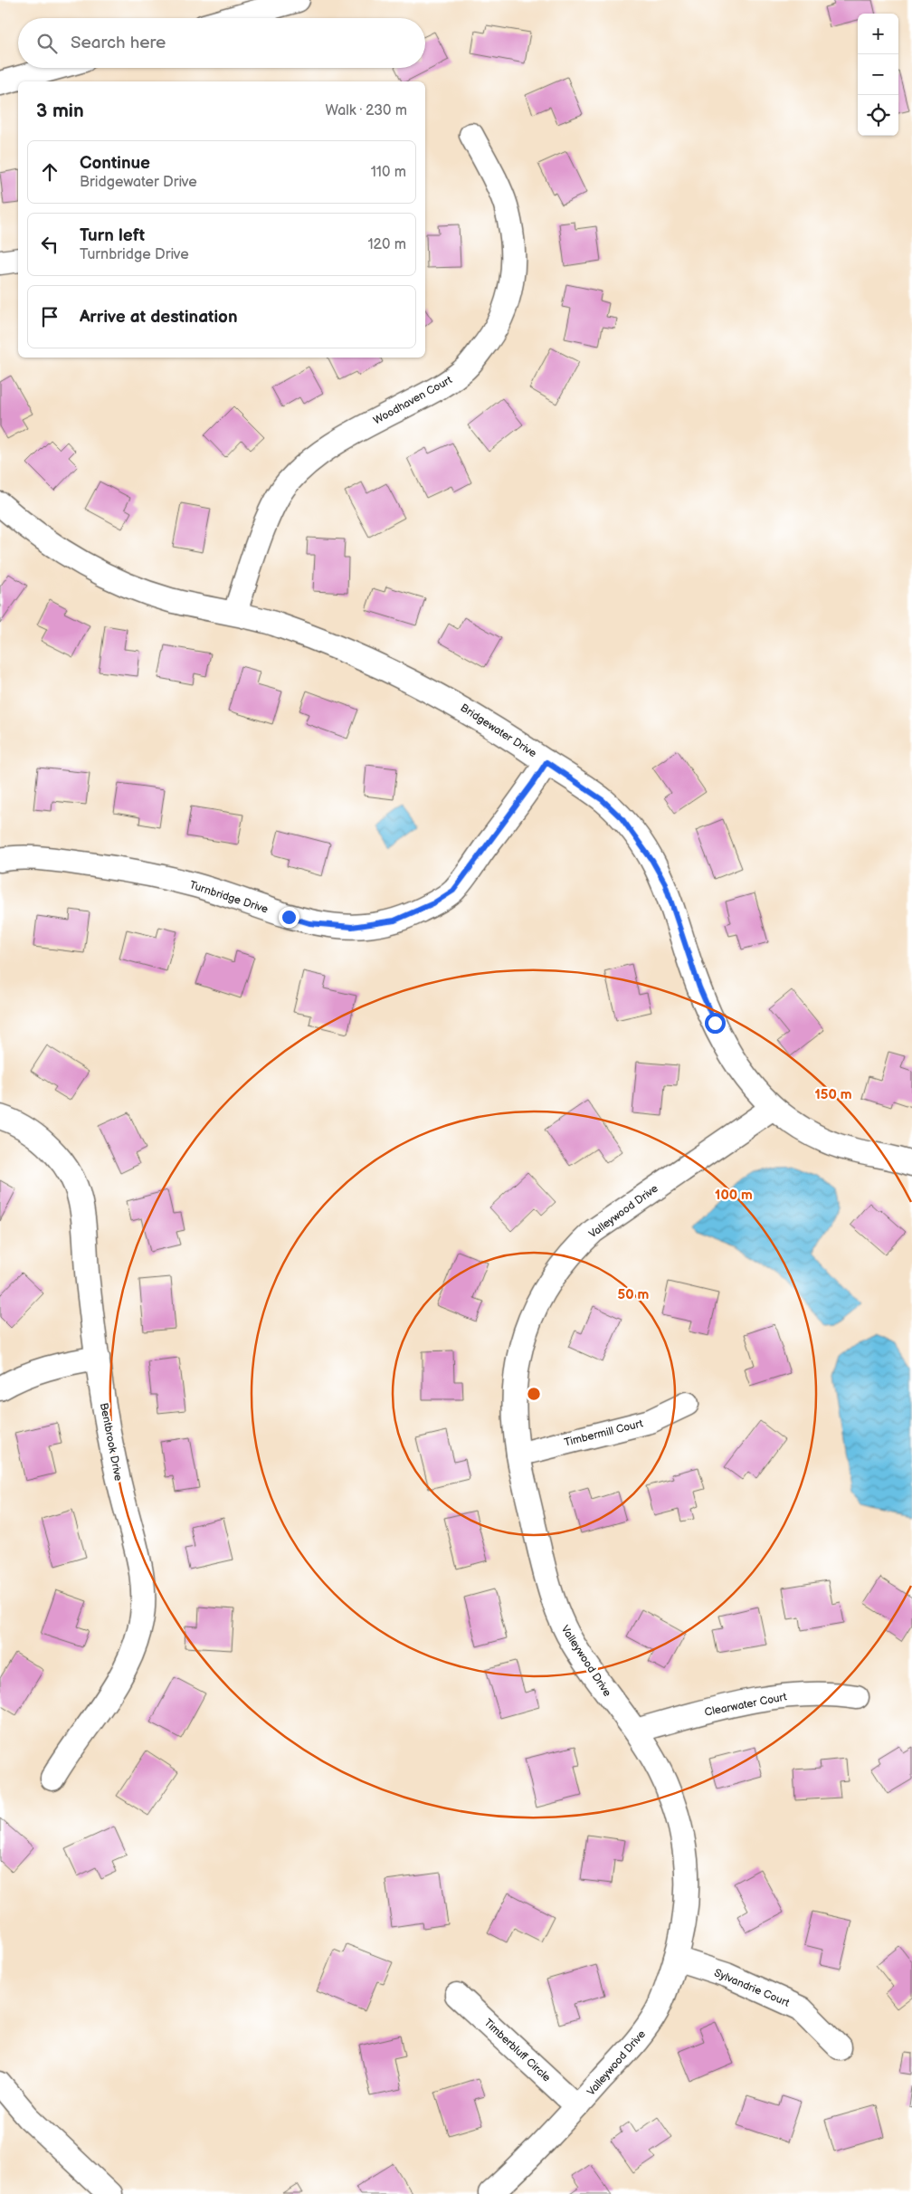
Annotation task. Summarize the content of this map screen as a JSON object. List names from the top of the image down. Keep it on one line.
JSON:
{"streets":{"street":["Woodhaven Court","Bridgewater Drive","Turnbridge Drive","Valleywood Drive","Timbermill Court","Bentbrook Drive","Clearwater Court","Sylvandrie Court","Timberbluff Circle"]},"crossings":[["Woodhaven Court","Bridgewater Drive"],["Bridgewater Drive","Turnbridge Drive"],["Bridgewater Drive","Valleywood Drive"],["Valleywood Drive","Timbermill Court"],["Valleywood Drive","Clearwater Court"],["Valleywood Drive","Sylvandrie Court"],["Valleywood Drive","Timberbluff Circle"]],"page":{"map_buttons":["+","−"],"search":"Search here","heading":["3 min","Walk · 230 m"],"list":[["Continue","Bridgewater Drive","110 m"],["Turn left","Turnbridge Drive","120 m"],"Arrive at destination"]},"rings":["150 m","100 m","50 m"]}
